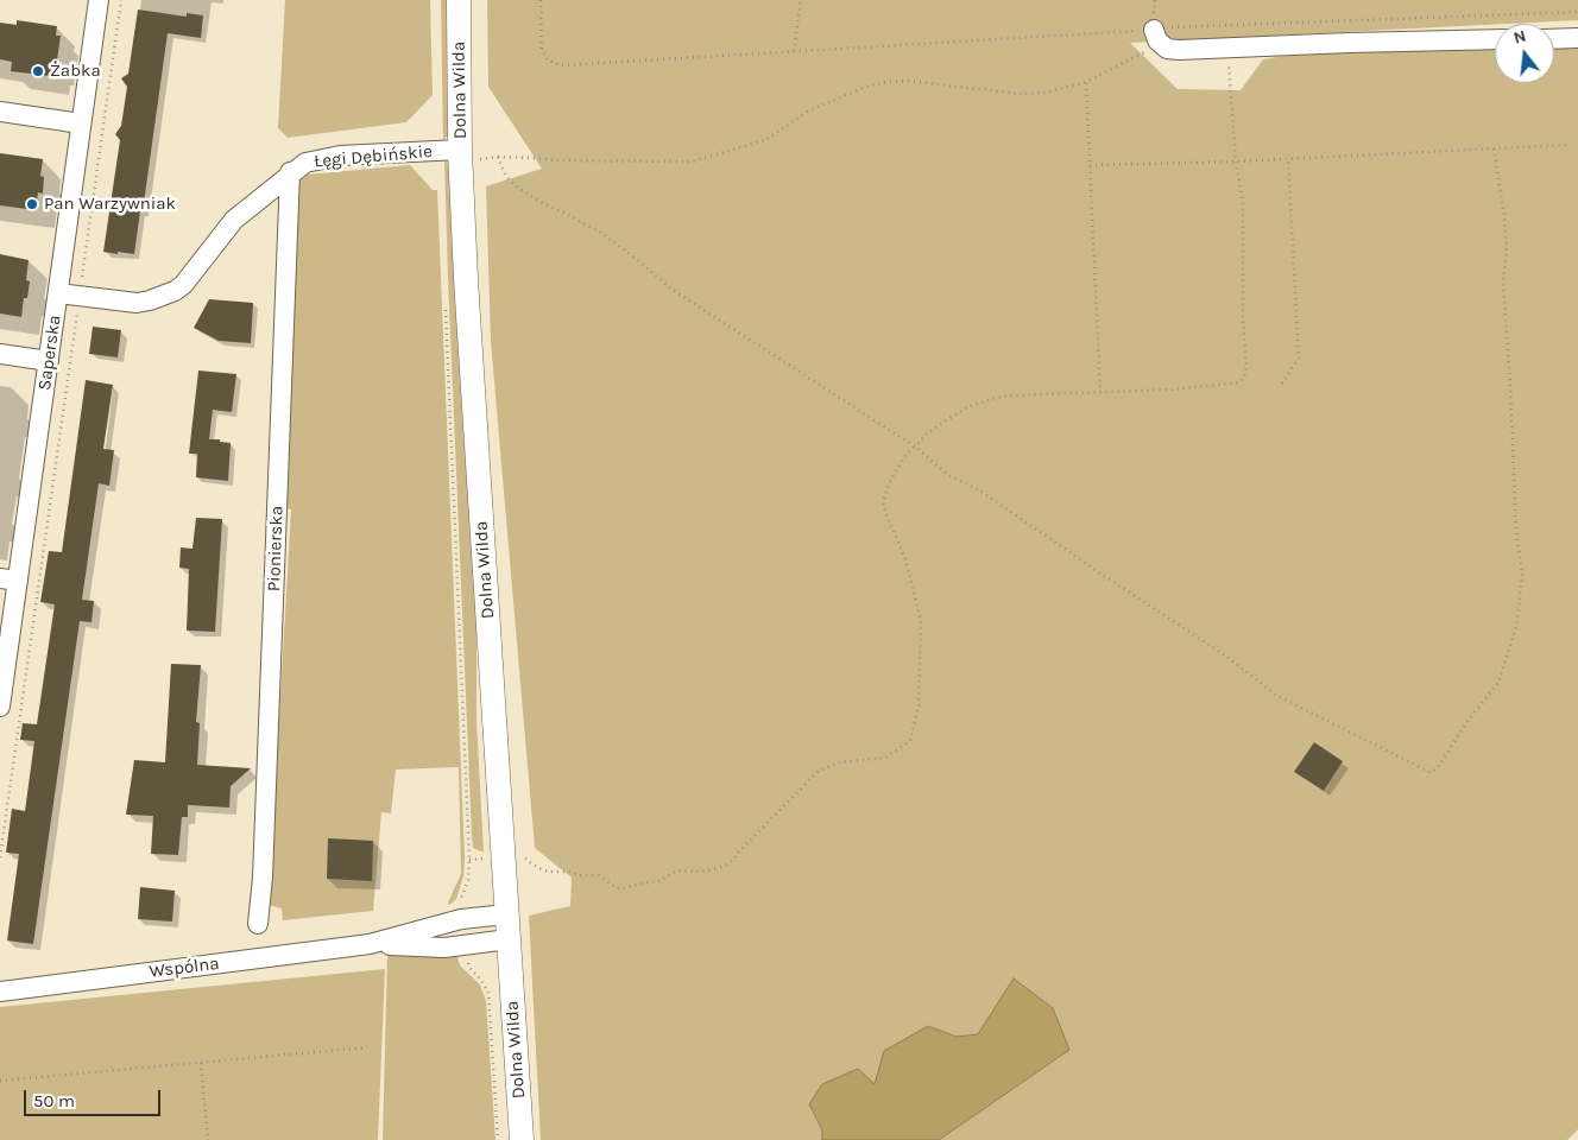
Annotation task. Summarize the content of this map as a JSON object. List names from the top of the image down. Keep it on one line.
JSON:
{"streets":{"main road":["Dolna Wilda"],"street":["Łęgi Dębińskie","Saperska","Pionierska","Wspólna"]},"crossings":[["Dolna Wilda","Łęgi Dębińskie"],["Dolna Wilda","Wspólna"],["Łęgi Dębińskie","Saperska"],["Łęgi Dębińskie","Pionierska"]],"places":["Żabka","Pan Warzywniak"],"scale_bar":"50 m","north":"top"}
